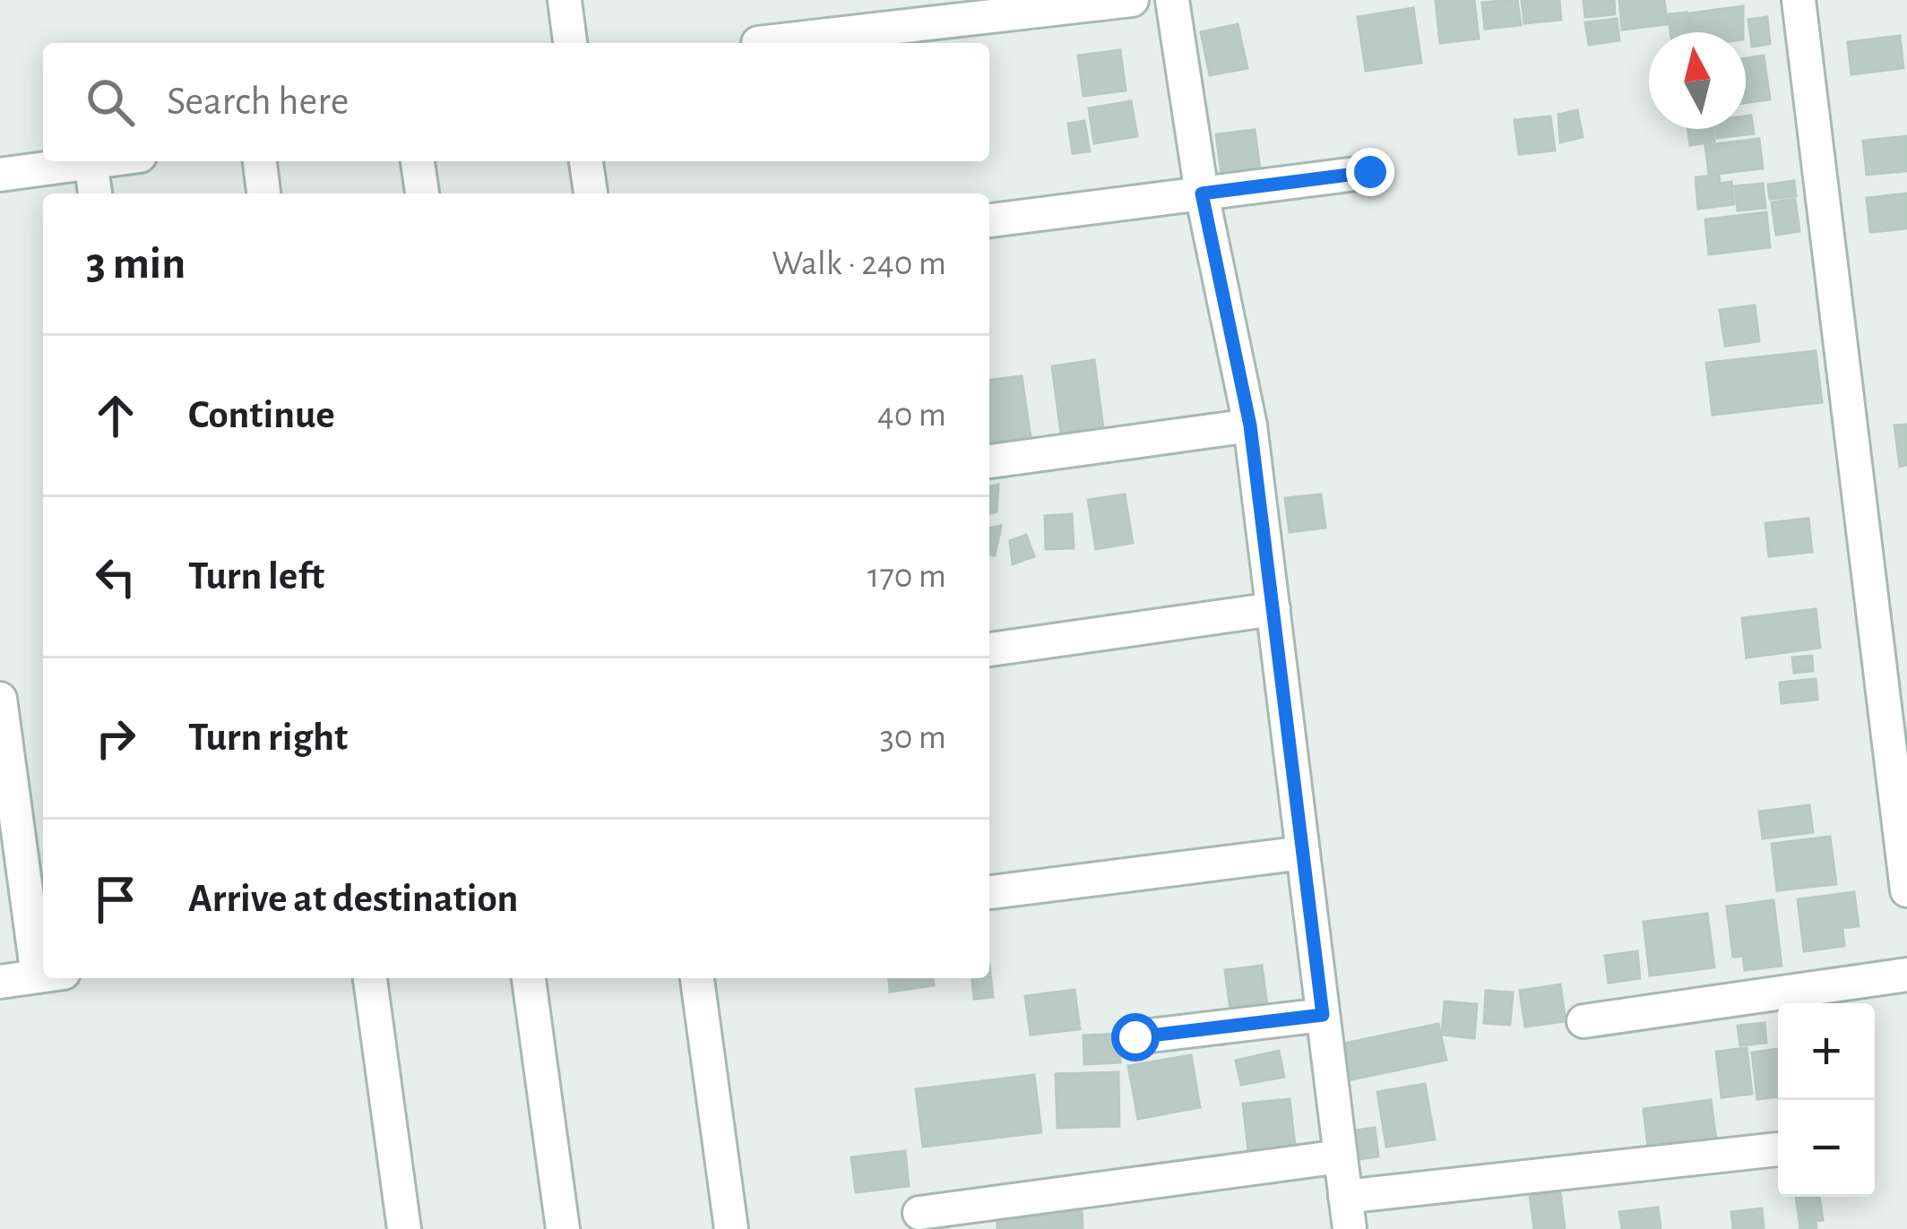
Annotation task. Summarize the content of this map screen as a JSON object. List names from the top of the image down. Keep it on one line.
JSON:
{"north":"top","page":{"search":"Search here","heading":["3 min","Walk · 240 m"],"list":[["Continue","40 m"],["Turn left","170 m"],["Turn right","30 m"],"Arrive at destination"],"map_buttons":["+","−"]}}
